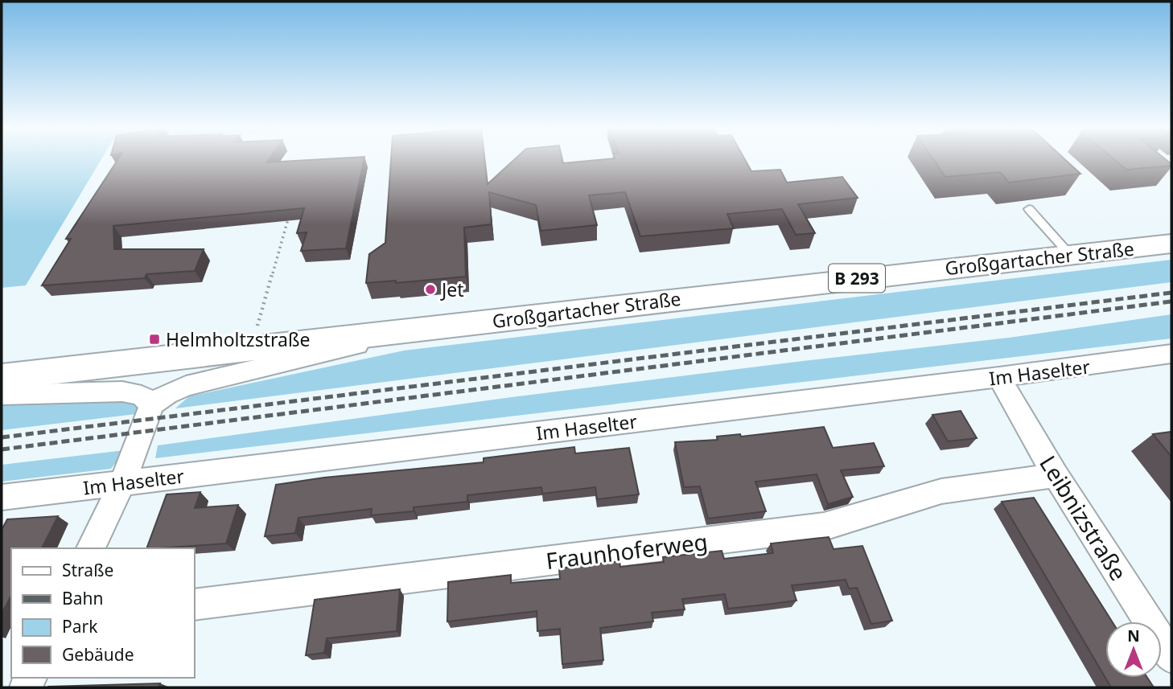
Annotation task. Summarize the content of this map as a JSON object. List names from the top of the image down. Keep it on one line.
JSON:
{"streets":{"main road":["Großgartacher Straße","B 293"],"street":["Im Haselter","Leibnizstraße","Fraunhoferweg"]},"crossings":[["Im Haselter","Leibnizstraße"],["Leibnizstraße","Fraunhoferweg"]],"places":{"other":["Jet"],"transit":["Helmholtzstraße"]},"legend":["Straße","Bahn","Park","Gebäude"],"north":"top"}
